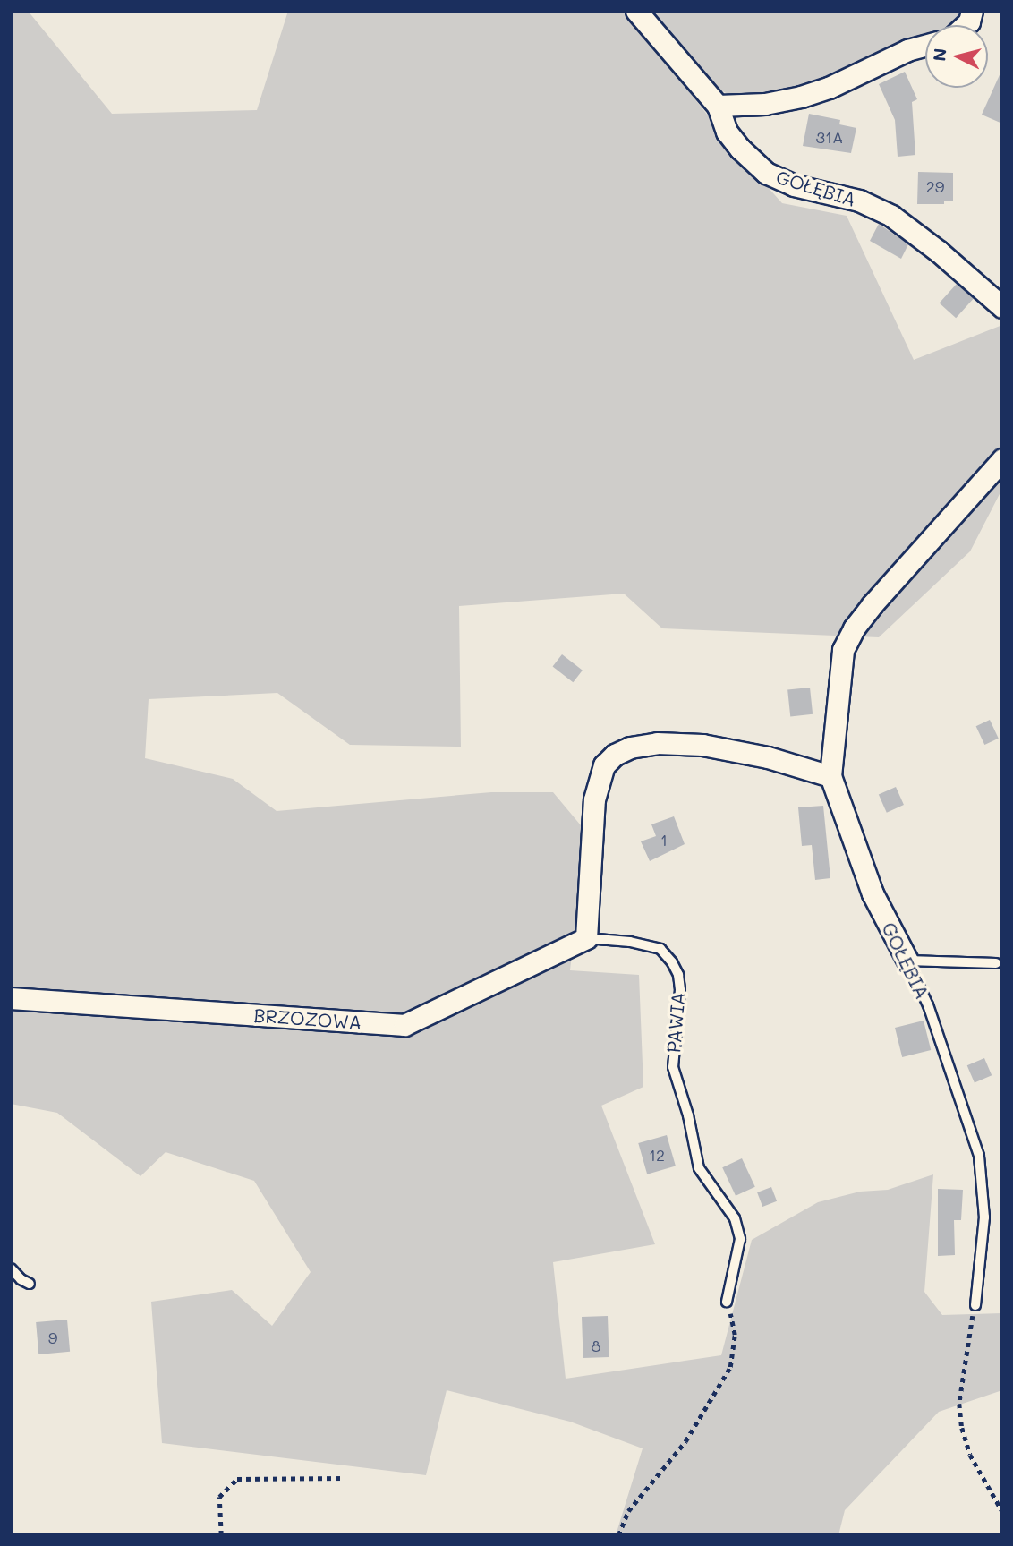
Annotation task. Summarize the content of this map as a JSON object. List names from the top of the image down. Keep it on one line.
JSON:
{"streets":{"street":["GOŁĘBIA","BRZOZOWA"],"lane":["PAWIA"]},"crossings":[["BRZOZOWA","PAWIA"]],"house_numbers":["31A","29","1","12","9","8"],"north":"left"}
